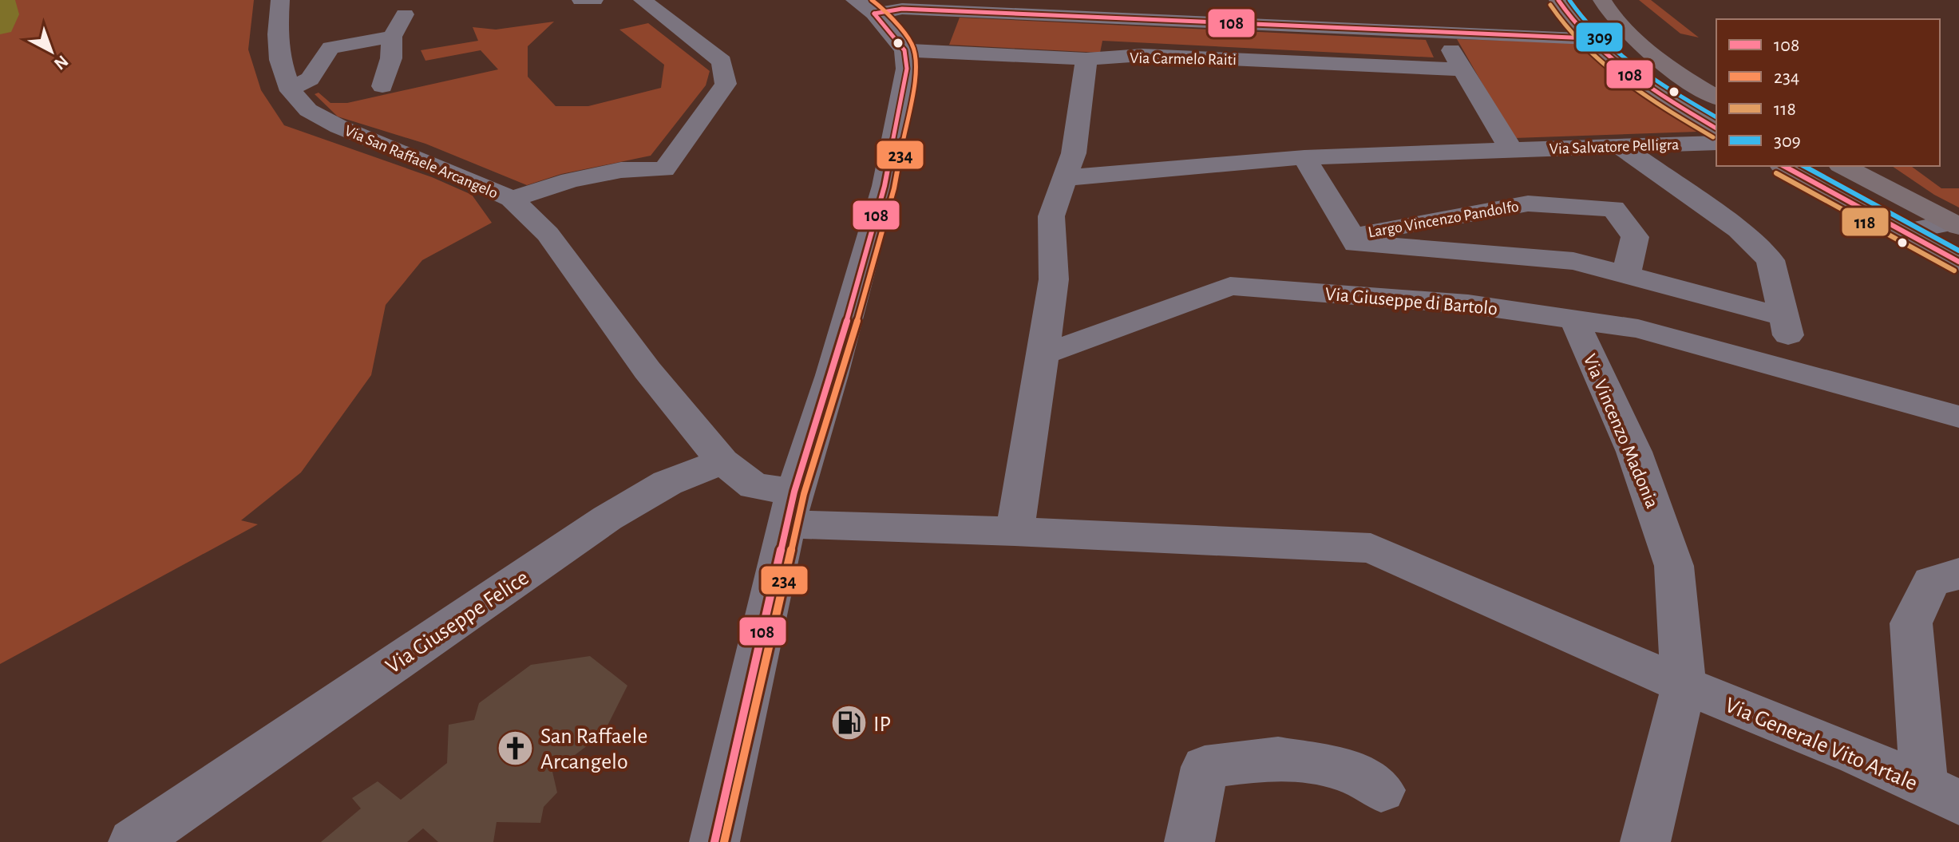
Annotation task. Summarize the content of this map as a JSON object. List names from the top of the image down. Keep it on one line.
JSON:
{"streets":{"street":["Via Carmelo Raiti","Via Salvatore Pelligra","Via San Raffaele Arcangelo","Largo Vincenzo Pandolfo","Via Giuseppe di Bartolo","Via Vincenzo Madonia","Via Giuseppe Felice","Via Generale Vito Artale"]},"crossings":[["Via San Raffaele Arcangelo","Via Giuseppe Felice"],["Via Giuseppe di Bartolo","Via Vincenzo Madonia"],["Via Vincenzo Madonia","Via Generale Vito Artale"]],"places":{"fuel station":["IP"],"church":["San Raffaele Arcangelo"]},"lines":["transit line 108","transit line 234","transit line 309","transit line 118"],"legend":["108","234","118","309"],"north":"bottom right"}
